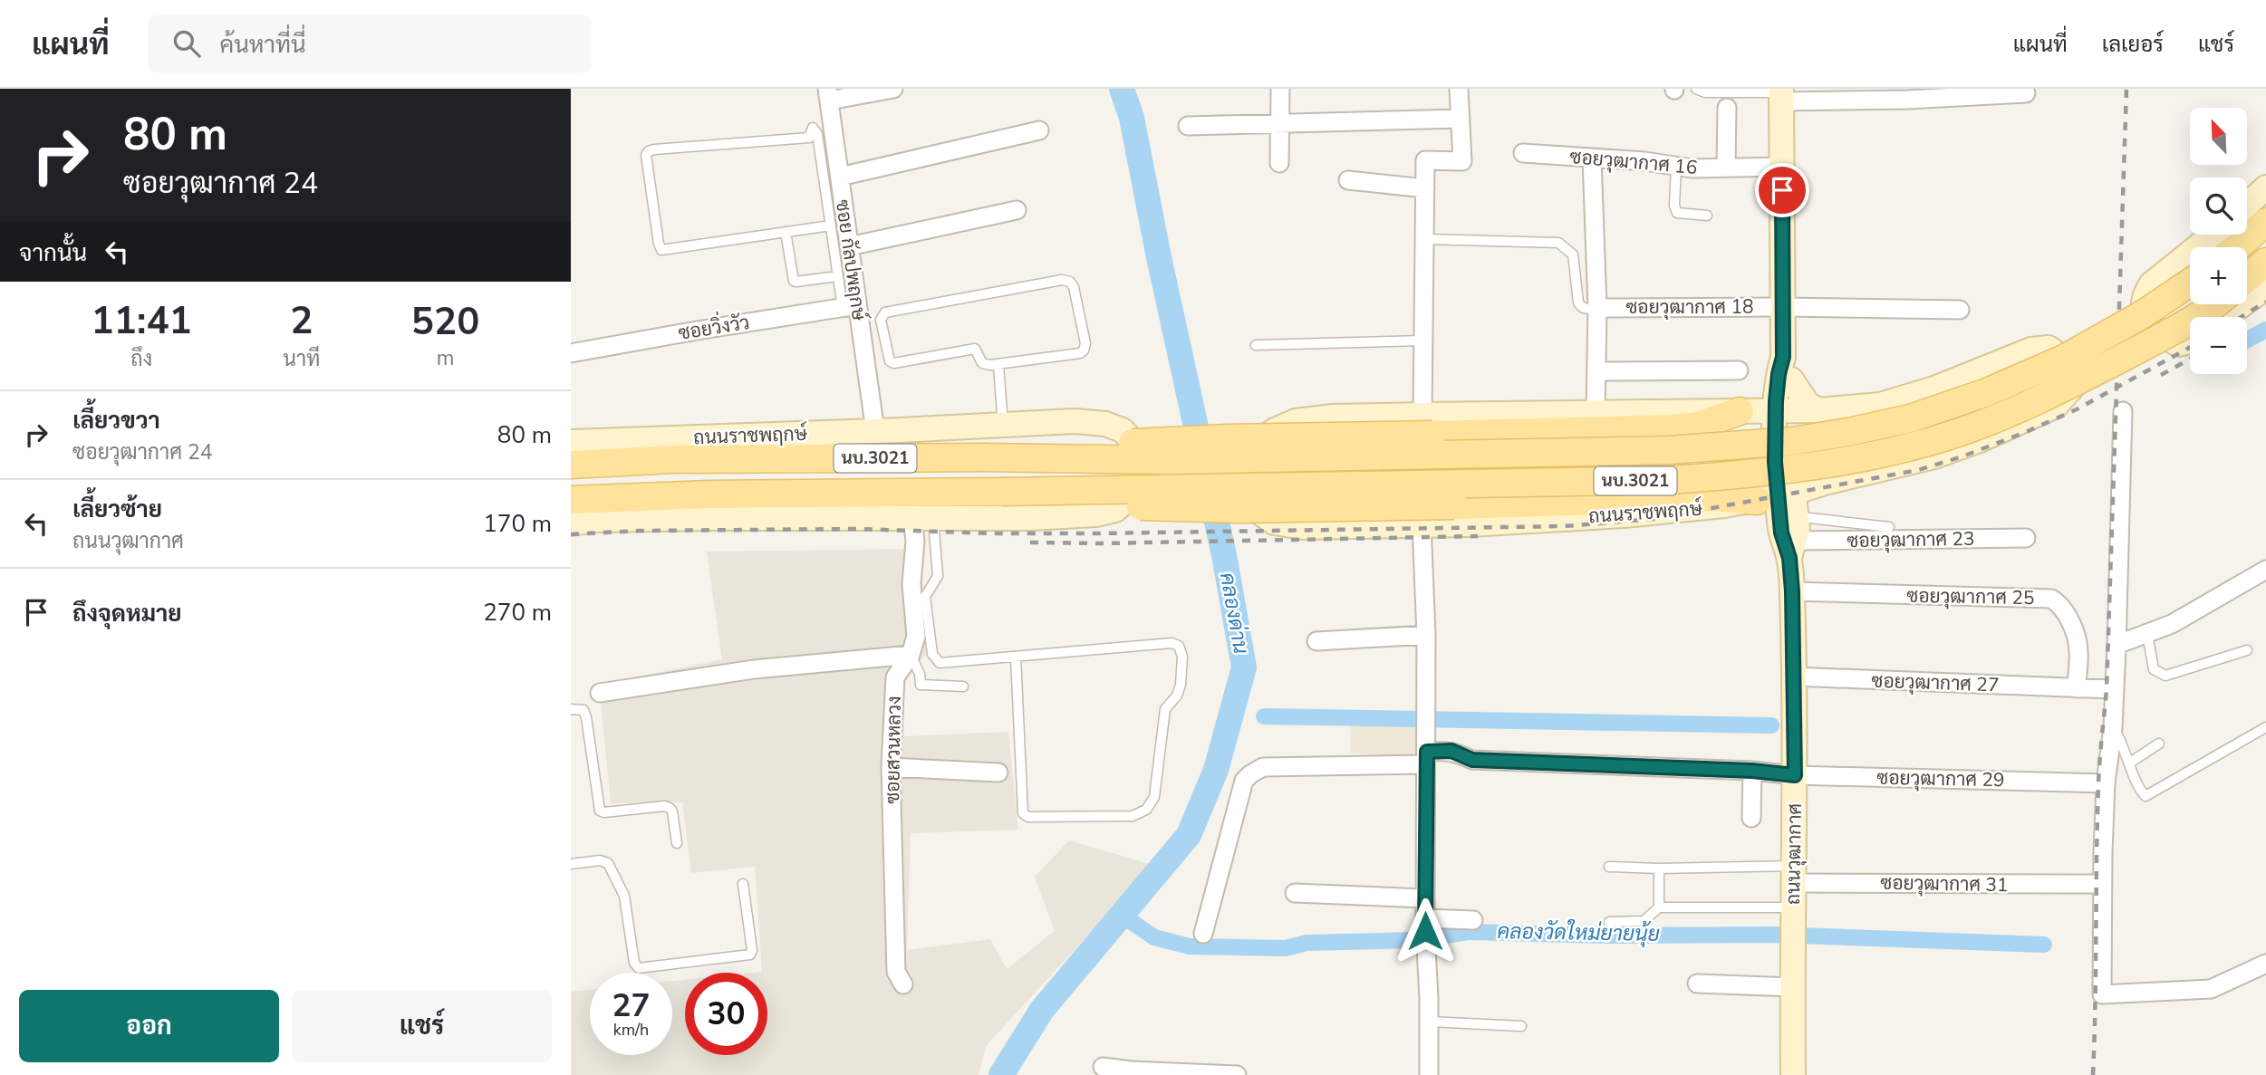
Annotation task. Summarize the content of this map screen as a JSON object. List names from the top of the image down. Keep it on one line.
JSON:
{"streets":{"main road":["ถนนราชพฤกษ์","นบ.3021","ถนนวุฒากาศ"],"street":["ซอยวุฒากาศ 16","ซอย กัลปพฤกษ์","ซอยวุฒากาศ 18","ซอยวิ่งวัว","ซอยวุฒากาศ 23","ซอยวุฒากาศ 25","ซอยวุฒากาศ 27","ซอยสวนหลวง","ซอยวุฒากาศ 29","ซอยวุฒากาศ 31"]},"crossings":[["ซอยวุฒากาศ 16","ถนนวุฒากาศ"],["ซอย กัลปพฤกษ์","ซอยวิ่งวัว"],["ซอย กัลปพฤกษ์","ถนนราชพฤกษ์"],["ซอยวุฒากาศ 18","ถนนวุฒากาศ"],["ถนนราชพฤกษ์","ซอยสวนหลวง"],["ถนนราชพฤกษ์","ถนนวุฒากาศ"],["ซอยวุฒากาศ 23","ถนนวุฒากาศ"],["ซอยวุฒากาศ 25","ซอยวุฒากาศ 27"],["ซอยวุฒากาศ 25","ถนนวุฒากาศ"],["ซอยวุฒากาศ 27","ถนนวุฒากาศ"],["ซอยวุฒากาศ 29","ถนนวุฒากาศ"],["ถนนวุฒากาศ","ซอยวุฒากาศ 31"]],"water":["คลองด่าน","คลองวัดใหม่ยายนุ้ย"],"north":"top left","page":{"header":"แผนที่","search":"ค้นหาที่นี่","nav":["แผนที่","เลเยอร์","แชร์"],"turn":["80 m","ซอยวุฒากาศ 24"],"map_buttons":["+","−"],"then":"จากนั้น","eta":["11:41","ถึง","2","นาที","520","m"],"list":[{"name":"เลี้ยวขวา","note":"ซอยวุฒากาศ 24","value":"80 m"},{"name":"เลี้ยวซ้าย","note":"ถนนวุฒากาศ","value":"170 m"},{"name":"ถึงจุดหมาย","value":"270 m"}],"speed":"27 km/h","limit":"30","buttons":["ออก","แชร์"]}}
